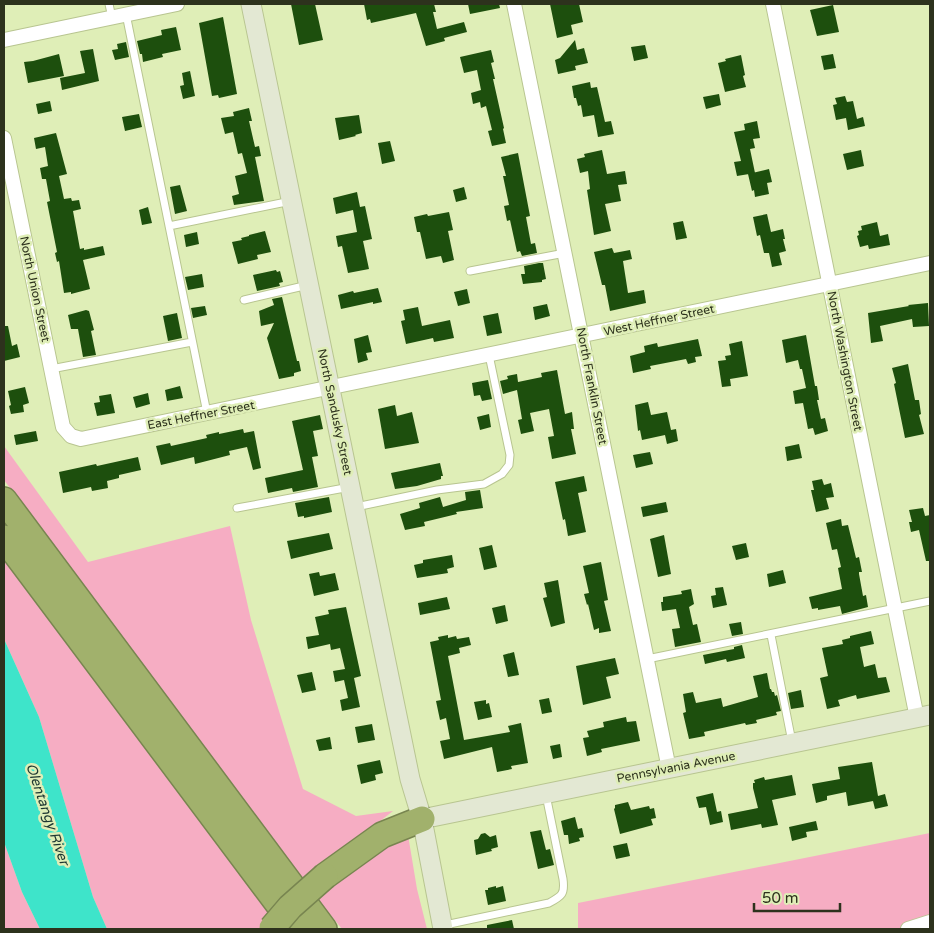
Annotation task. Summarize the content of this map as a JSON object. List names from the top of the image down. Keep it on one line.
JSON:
{"streets":{"street":["North Union Street","West Heffner Street","North Washington Street","North Franklin Street","North Sandusky Street","East Heffner Street","Pennsylvania Avenue"]},"crossings":[["North Union Street","East Heffner Street"],["West Heffner Street","North Washington Street"],["West Heffner Street","North Franklin Street"],["West Heffner Street","North Sandusky Street"],["West Heffner Street","East Heffner Street"],["North Washington Street","Pennsylvania Avenue"],["North Franklin Street","Pennsylvania Avenue"],["North Sandusky Street","East Heffner Street"],["North Sandusky Street","Pennsylvania Avenue"]],"water":["Olentangy River"],"scale_bar":"50 m"}
